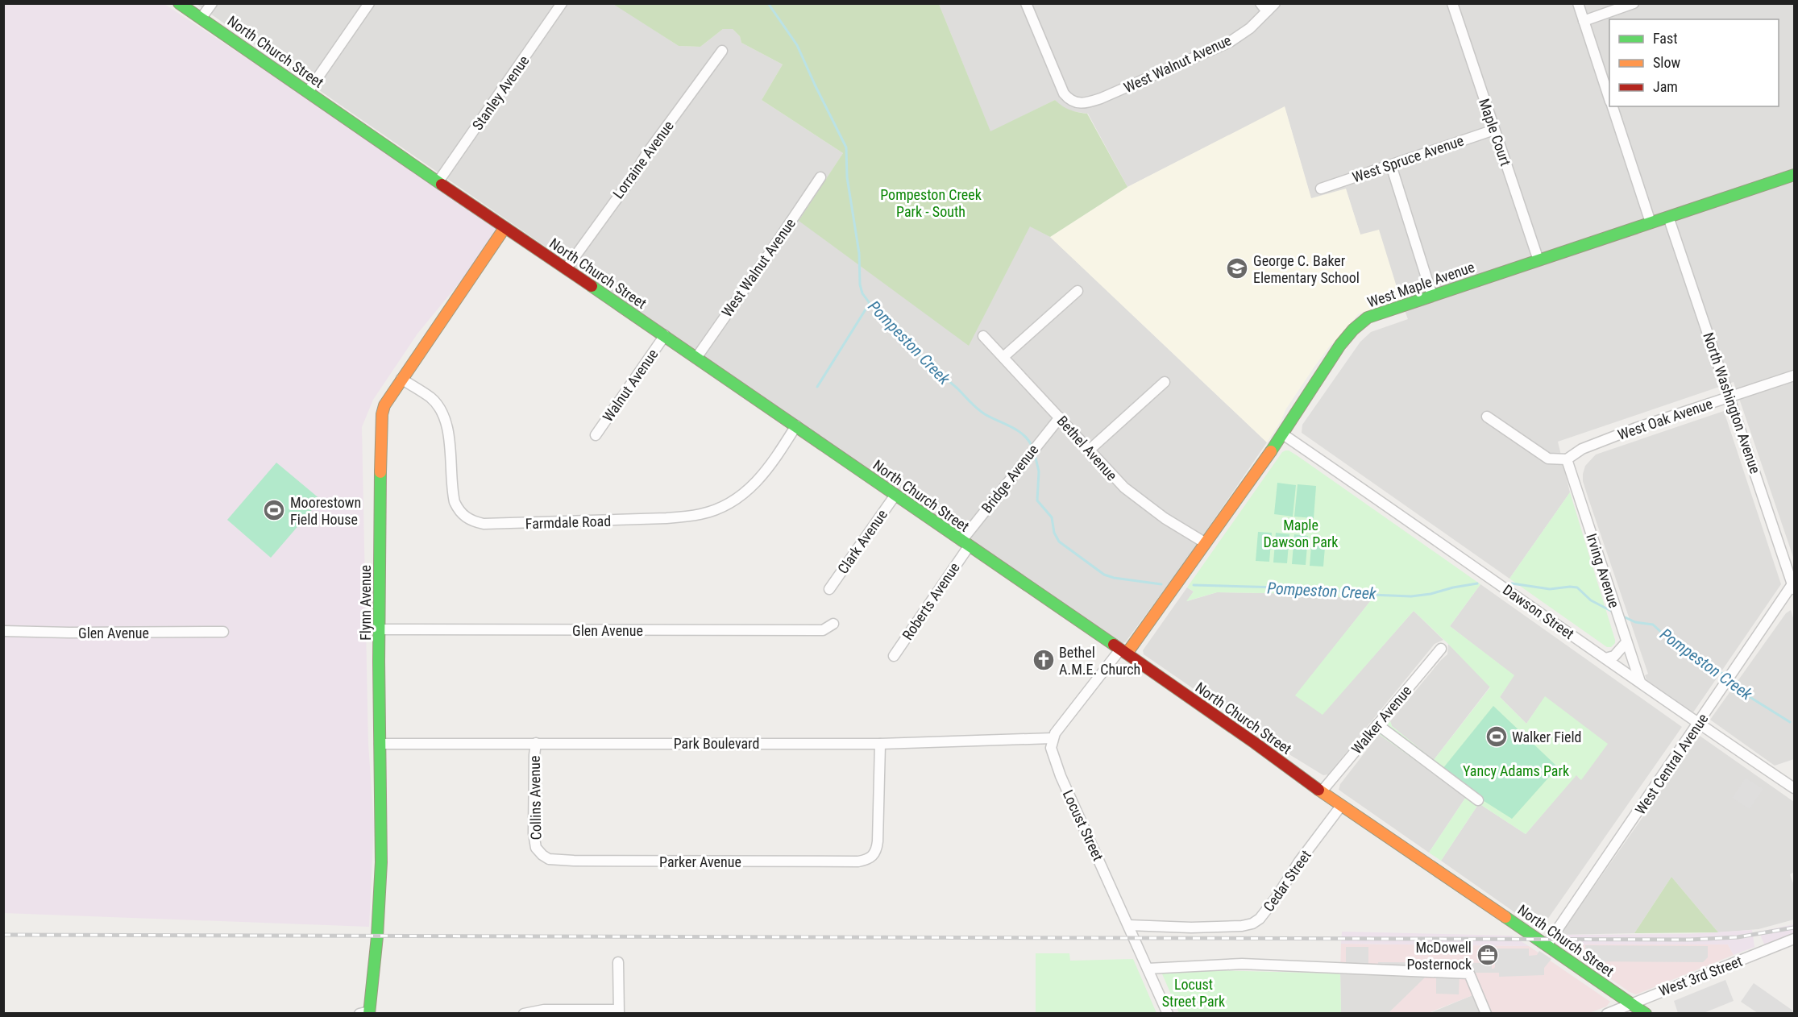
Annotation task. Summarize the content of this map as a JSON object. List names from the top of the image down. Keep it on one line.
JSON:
{"streets":{"main road":["North Church Street","West Maple Avenue","Flynn Avenue"],"street":["West Walnut Avenue","Stanley Avenue","Maple Court","West Spruce Avenue","Lorraine Avenue","Walnut Avenue","North Washington Avenue","West Oak Avenue","Bethel Avenue","Bridge Avenue","Farmdale Road","Clark Avenue","Irving Avenue","Roberts Avenue","Dawson Street","Glen Avenue","Walker Avenue","Park Boulevard","West Central Avenue","Collins Avenue","Locust Street","Parker Avenue","Cedar Street","West 3rd Street"]},"crossings":[["North Church Street","West Walnut Avenue"],["North Church Street","Stanley Avenue"],["North Church Street","Lorraine Avenue"],["North Church Street","West Maple Avenue"],["North Church Street","Walnut Avenue"],["North Church Street","Bridge Avenue"],["North Church Street","Farmdale Road"],["North Church Street","Clark Avenue"],["North Church Street","Roberts Avenue"],["North Church Street","Flynn Avenue"],["North Church Street","Walker Avenue"],["North Church Street","West Central Avenue"],["North Church Street","Cedar Street"],["North Church Street","West 3rd Street"],["Maple Court","West Spruce Avenue"],["Maple Court","West Maple Avenue"],["West Maple Avenue","North Washington Avenue"],["West Maple Avenue","Bethel Avenue"],["West Maple Avenue","Dawson Street"],["North Washington Avenue","West Oak Avenue"],["North Washington Avenue","West Central Avenue"],["West Oak Avenue","Irving Avenue"],["Bethel Avenue","Bridge Avenue"],["Bridge Avenue","Roberts Avenue"],["Farmdale Road","Flynn Avenue"],["Irving Avenue","Dawson Street"],["Flynn Avenue","Glen Avenue"],["Flynn Avenue","Park Boulevard"],["Dawson Street","West Central Avenue"],["Park Boulevard","Collins Avenue"],["Park Boulevard","Locust Street"],["Park Boulevard","Parker Avenue"],["Collins Avenue","Parker Avenue"],["Locust Street","Cedar Street"]],"water":["Pompeston Creek"],"parks":["Pompeston Creek Park - South","Maple Dawson Park","Yancy Adams Park","Locust Street Park"],"places":{"school or university":["George C. Baker Elementary School"],"sports":["Moorestown Field House","Walker Field"],"church":["Bethel A.M.E. Church"],"office":["McDowell Posternock"]},"legend":["Fast","Slow","Jam"]}
